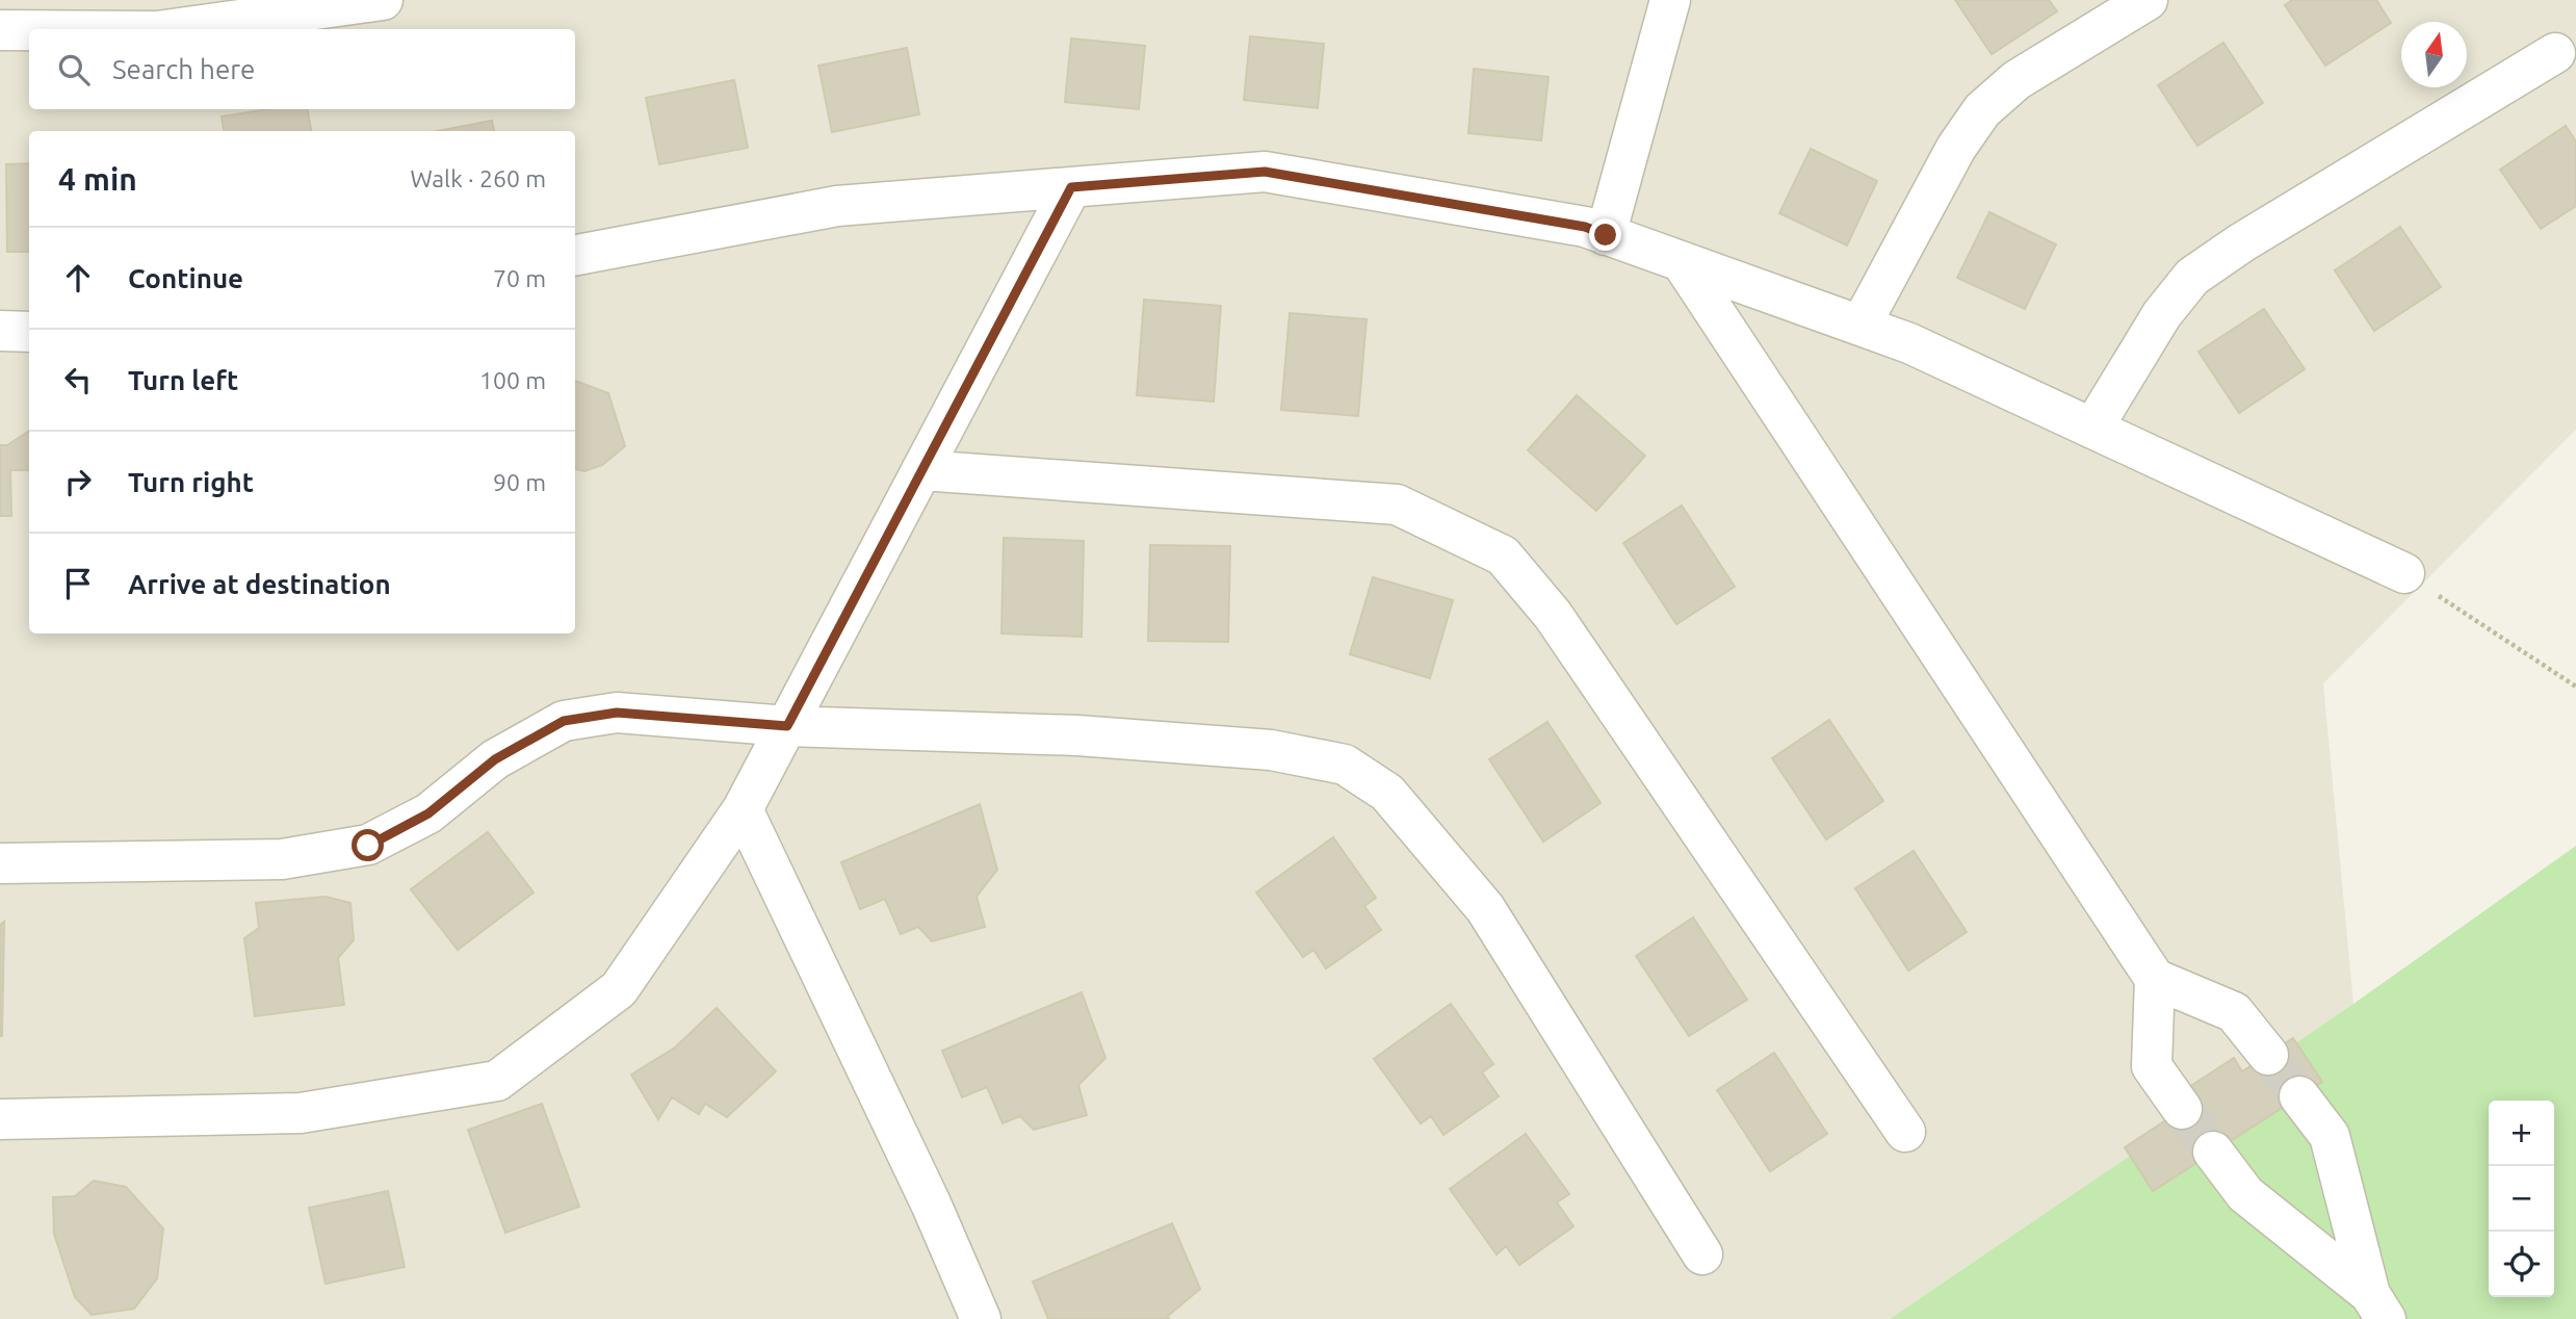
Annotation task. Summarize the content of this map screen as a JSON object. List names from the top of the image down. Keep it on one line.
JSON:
{"north":"top","page":{"search":"Search here","heading":["4 min","Walk · 260 m"],"list":[["Continue","70 m"],["Turn left","100 m"],["Turn right","90 m"],"Arrive at destination"],"map_buttons":["+","−"]}}
